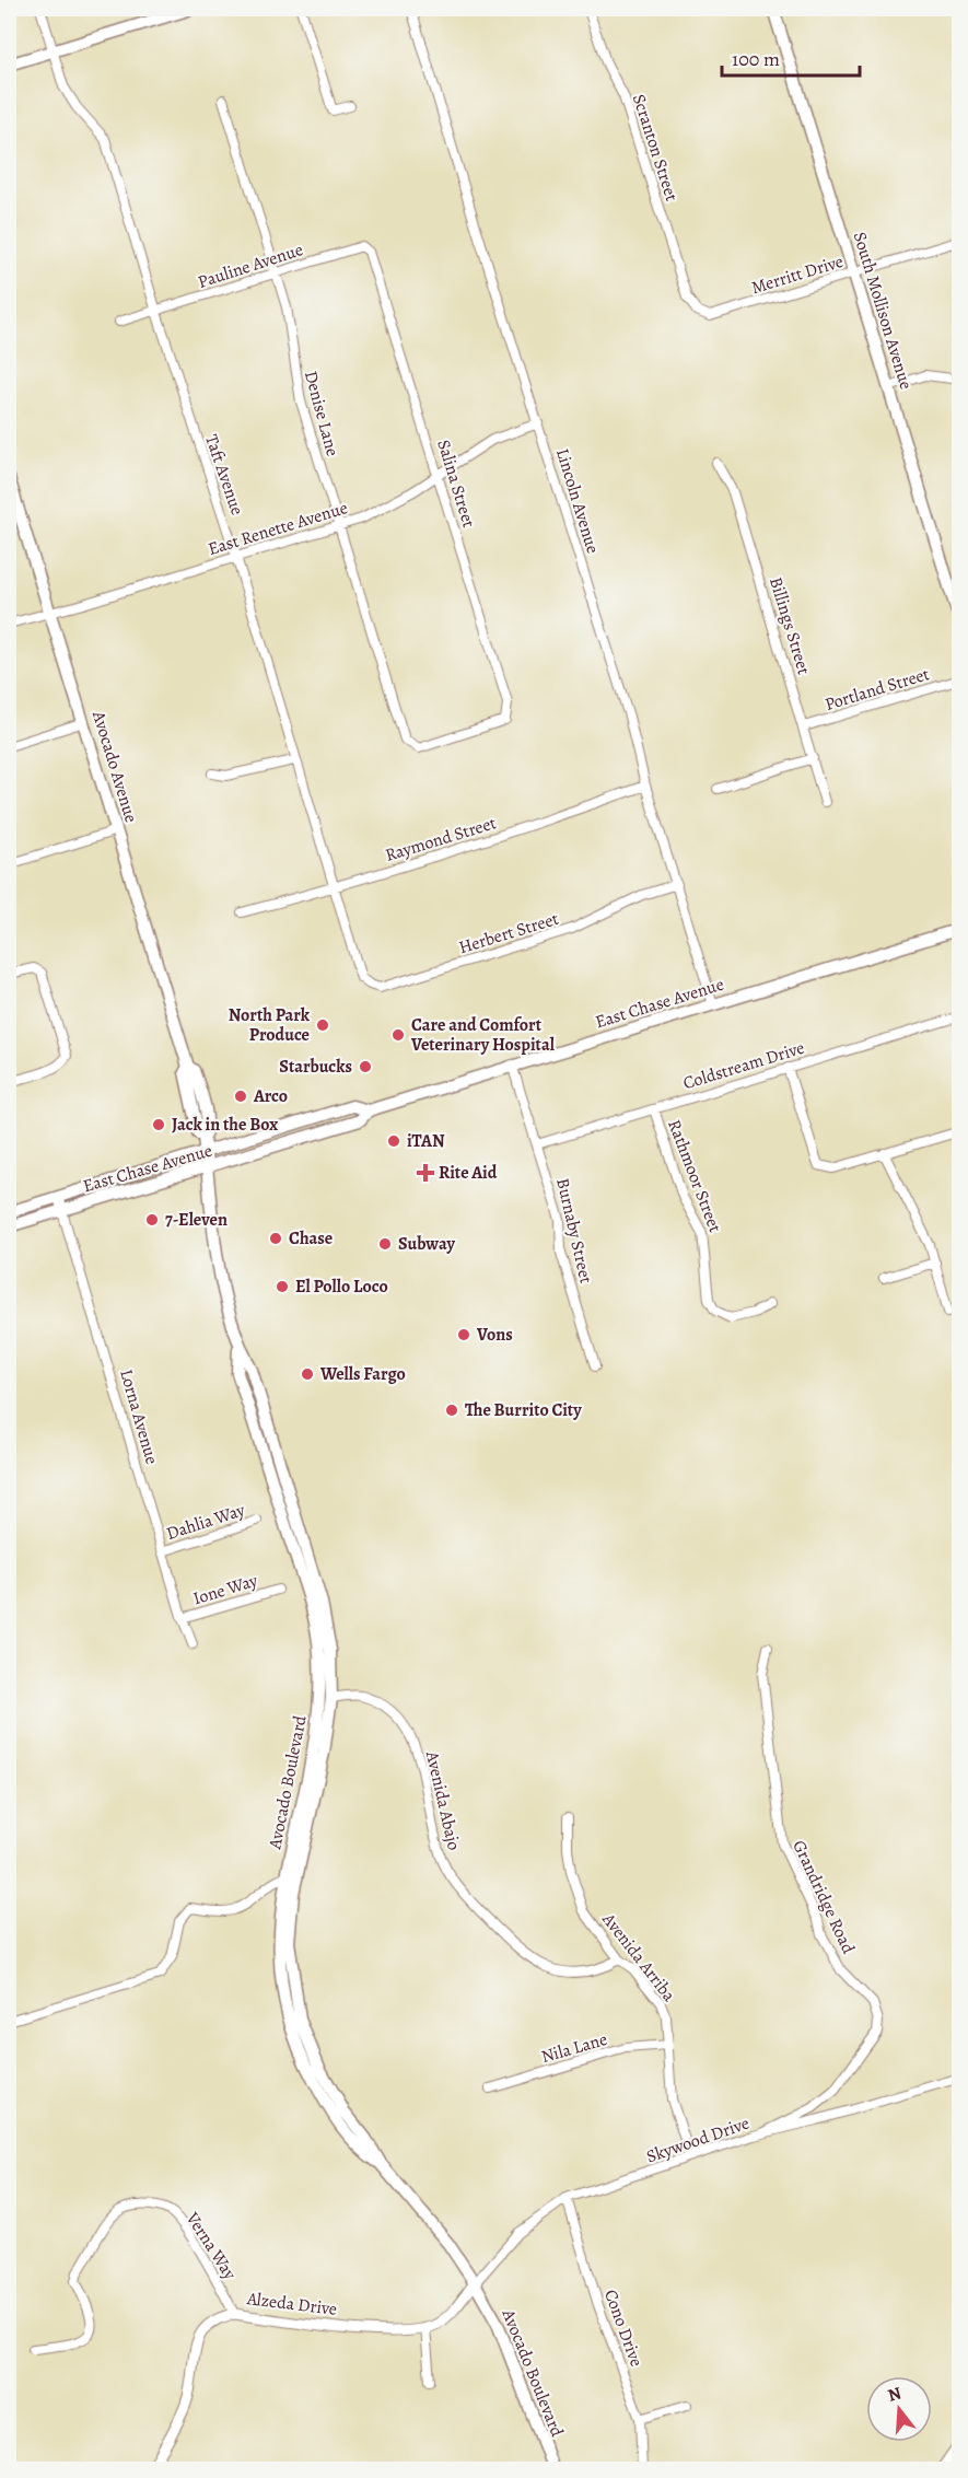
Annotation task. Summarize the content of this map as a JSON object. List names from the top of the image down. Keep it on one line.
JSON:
{"streets":{"main road":["South Mollison Avenue","Avocado Avenue","East Chase Avenue","Avocado Boulevard"],"street":["Scranton Street","Pauline Avenue","Merritt Drive","Denise Lane","Taft Avenue","Salina Street","Lincoln Avenue","East Renette Avenue","Billings Street","Portland Street","Raymond Street","Herbert Street","Coldstream Drive","Rathmoor Street","Burnaby Street","Lorna Avenue","Dahlia Way","Ione Way","Avenida Abajo","Grandridge Road","Avenida Arriba","Nila Lane","Skywood Drive","Verna Way","Alzeda Drive","Cono Drive"]},"crossings":[["Scranton Street","Merritt Drive"],["Pauline Avenue","Denise Lane"],["Pauline Avenue","Taft Avenue"],["Pauline Avenue","Salina Street"],["Merritt Drive","South Mollison Avenue"],["Denise Lane","Salina Street"],["Denise Lane","East Renette Avenue"],["Taft Avenue","East Renette Avenue"],["Taft Avenue","Raymond Street"],["Taft Avenue","Herbert Street"],["Salina Street","East Renette Avenue"],["Lincoln Avenue","East Renette Avenue"],["Lincoln Avenue","Raymond Street"],["Lincoln Avenue","Herbert Street"],["Lincoln Avenue","East Chase Avenue"],["East Renette Avenue","Avocado Avenue"],["Billings Street","Portland Street"],["Avocado Avenue","East Chase Avenue"],["Avocado Avenue","Avocado Boulevard"],["East Chase Avenue","Burnaby Street"],["East Chase Avenue","Lorna Avenue"],["East Chase Avenue","Avocado Boulevard"],["Coldstream Drive","Rathmoor Street"],["Coldstream Drive","Burnaby Street"],["Lorna Avenue","Dahlia Way"],["Lorna Avenue","Ione Way"],["Avocado Boulevard","Avenida Abajo"],["Avocado Boulevard","Skywood Drive"],["Avenida Abajo","Avenida Arriba"],["Grandridge Road","Skywood Drive"],["Avenida Arriba","Nila Lane"],["Avenida Arriba","Skywood Drive"],["Skywood Drive","Cono Drive"],["Verna Way","Alzeda Drive"]],"places":{"other":["North Park Produce","Care and Comfort Veterinary Hospital","Starbucks","Arco","Jack in the Box","iTAN","7-Eleven","Chase","Subway","El Pollo Loco","Vons","Wells Fargo","The Burrito City"],"health":["Rite Aid"]},"scale_bar":"100 m","north":"top"}
